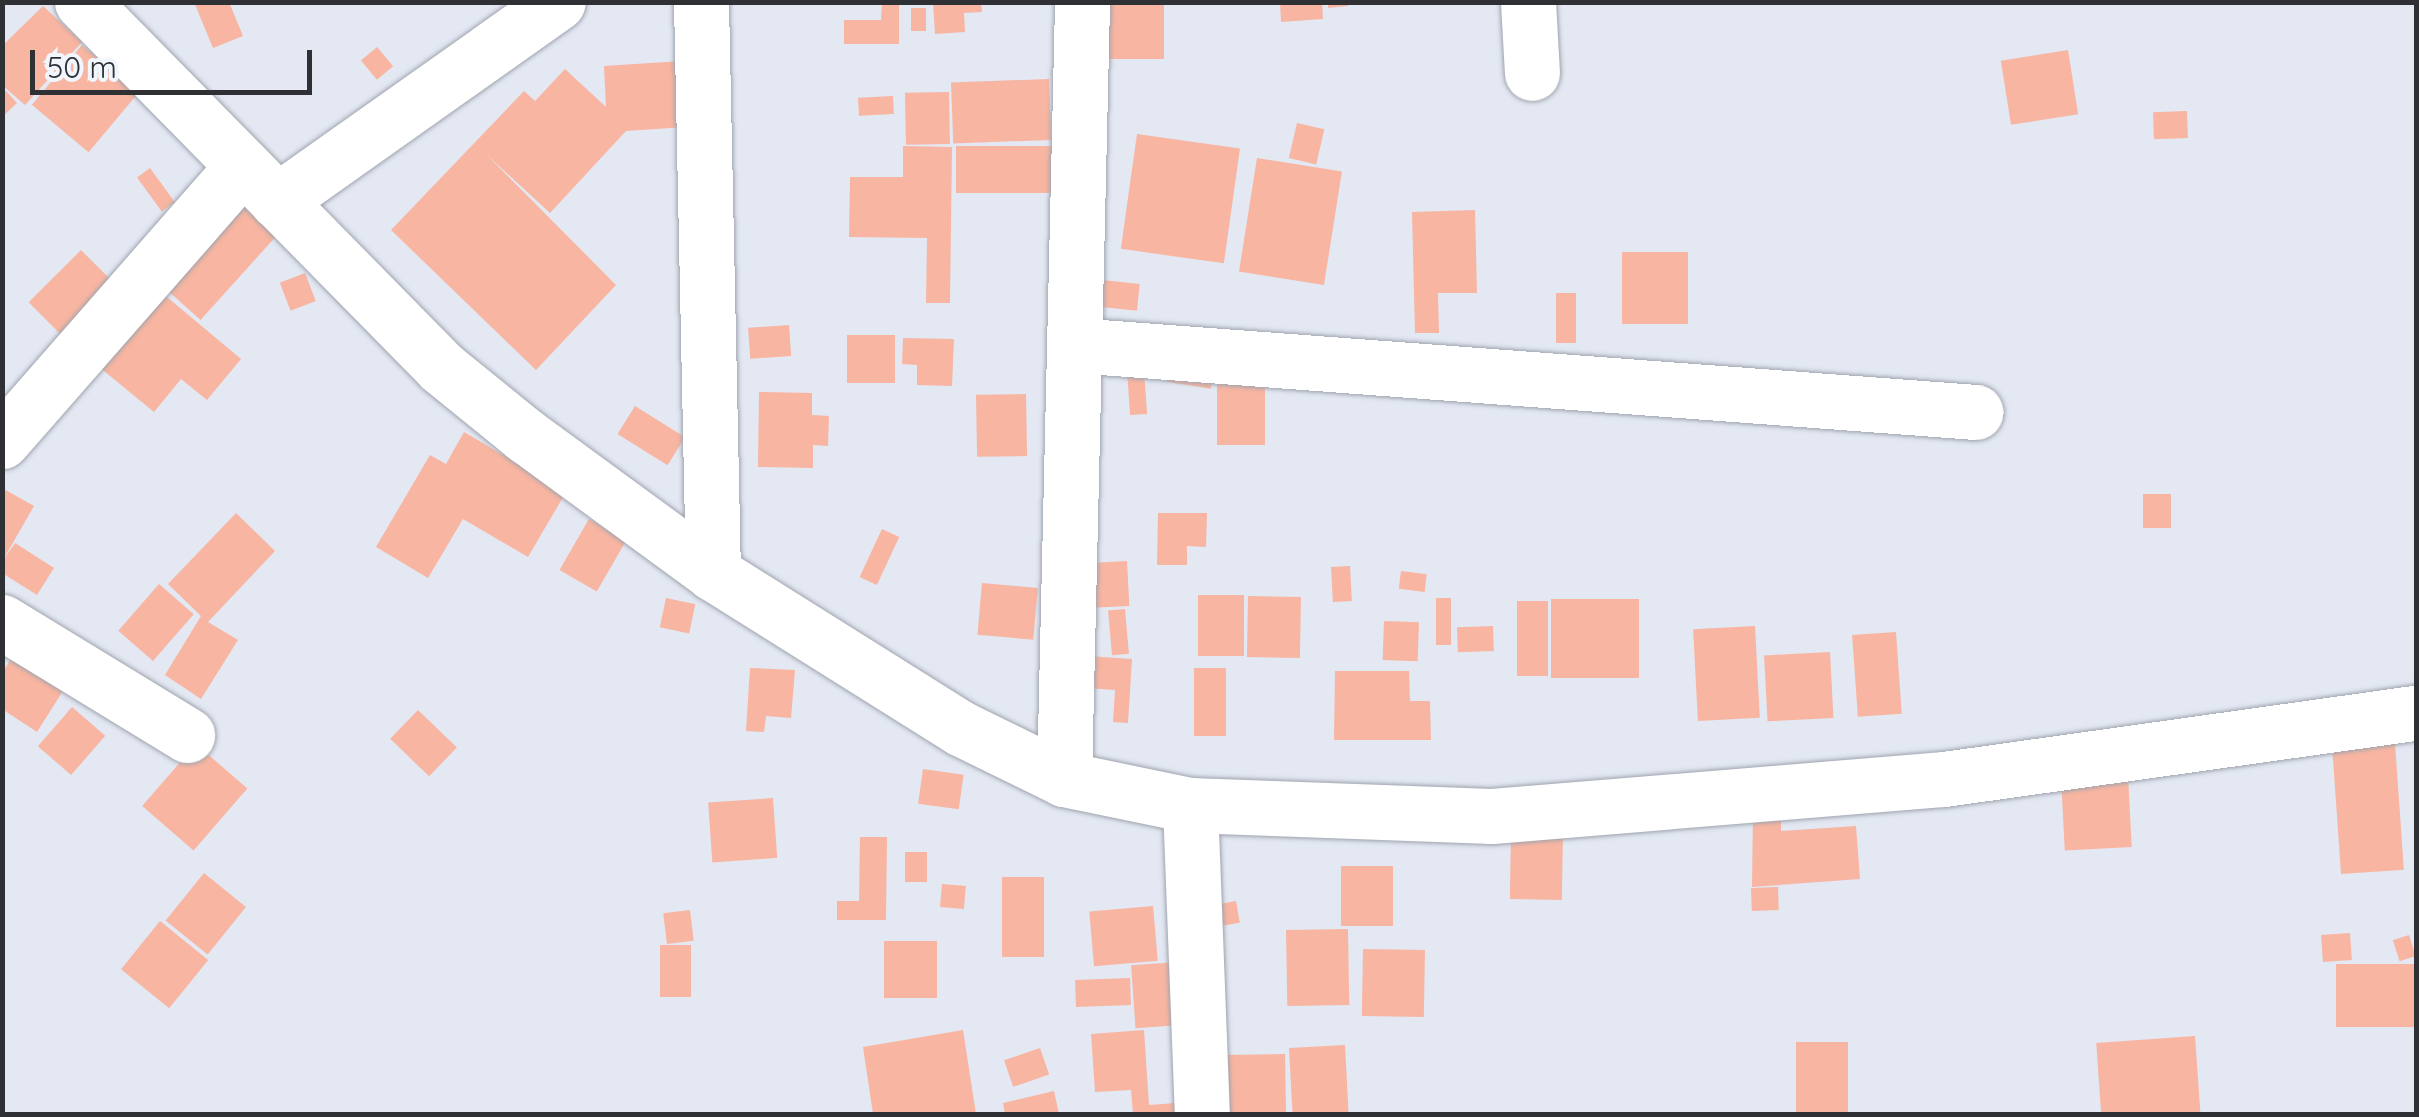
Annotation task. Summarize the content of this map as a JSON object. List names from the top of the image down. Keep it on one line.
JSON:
{"scale_bar":"50 m"}
